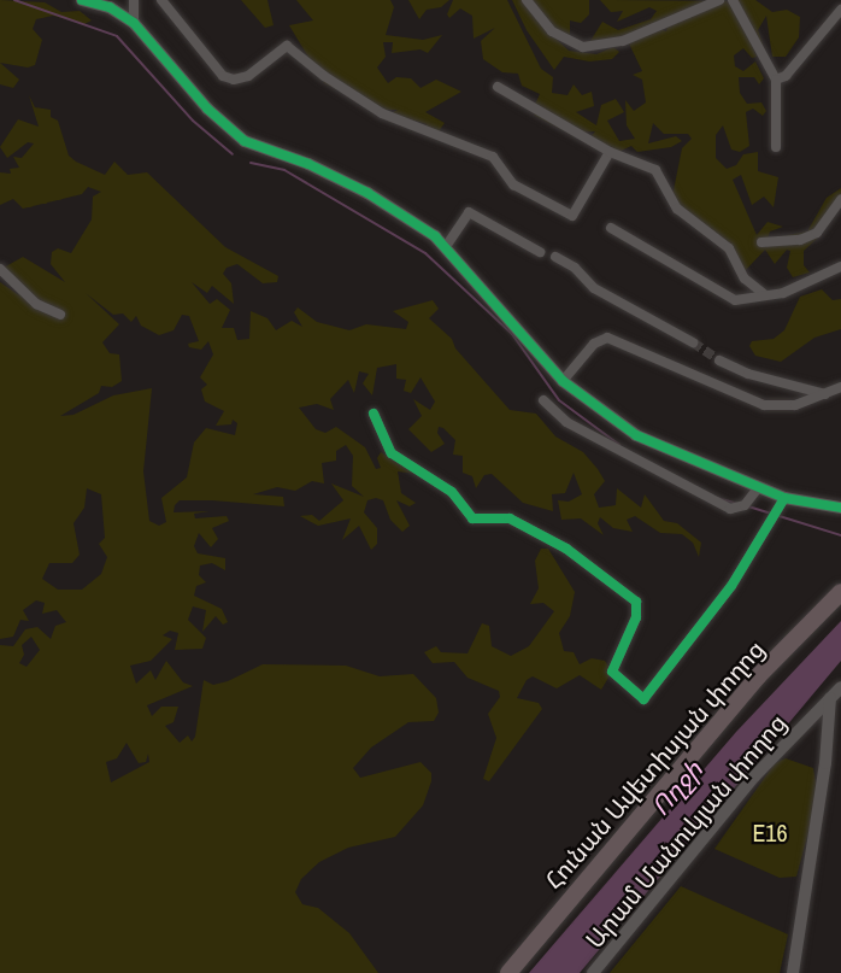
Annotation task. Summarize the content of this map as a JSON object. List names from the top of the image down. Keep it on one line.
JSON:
{"streets":{"highway":["Հունան Ավետիսյան փողոց"],"street":["Արամ Մանուկյան փողոց"]},"water":["Ողջի"],"parks":["E16"]}
